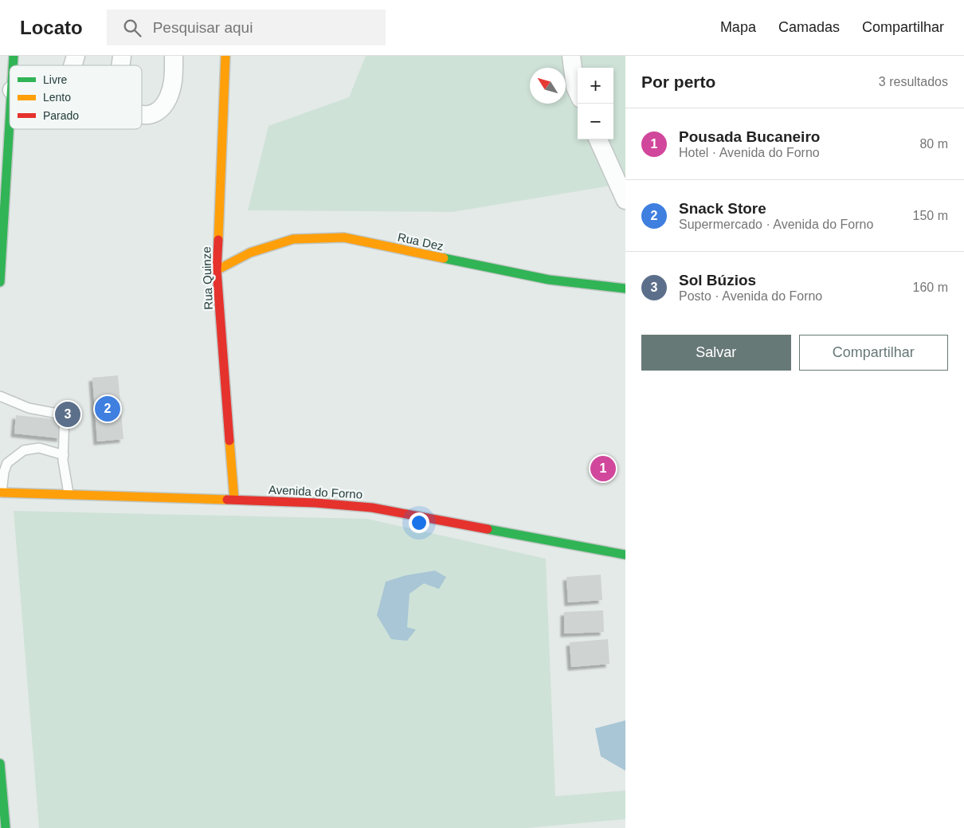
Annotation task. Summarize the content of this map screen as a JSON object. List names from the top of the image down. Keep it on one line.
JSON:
{"streets":{"street":["Rua Dez","Rua Quinze","Avenida do Forno"]},"crossings":[["Rua Dez","Rua Quinze"],["Rua Quinze","Avenida do Forno"]],"legend":["Livre","Lento","Parado"],"north":"top left","page":{"header":"Locato","search":"Pesquisar aqui","nav":["Mapa","Camadas","Compartilhar"],"heading":["Por perto","3 resultados"],"map_buttons":["+","−"],"list":[{"mark":"1","name":"Pousada Bucaneiro","note":"Hotel · Avenida do Forno","value":"80 m"},{"mark":"2","name":"Snack Store","note":"Supermercado · Avenida do Forno","value":"150 m"},{"mark":"3","name":"Sol Búzios","note":"Posto · Avenida do Forno","value":"160 m"}],"buttons":["Salvar","Compartilhar"],"pins":["2","3","1"]}}
